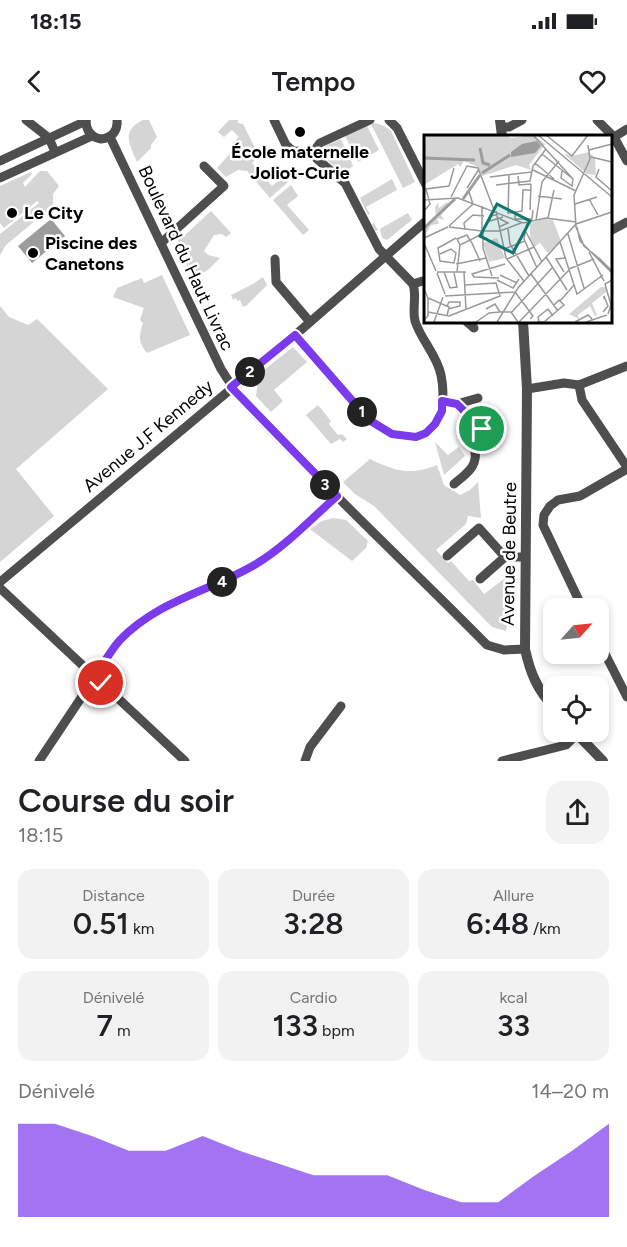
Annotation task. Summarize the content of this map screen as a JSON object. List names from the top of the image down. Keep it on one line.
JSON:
{"streets":{"street":["Boulevard du Haut Livrac","Avenue J.F Kennedy","Avenue de Beutre"]},"crossings":[["Boulevard du Haut Livrac","Avenue J.F Kennedy"],["Boulevard du Haut Livrac","Avenue de Beutre"]],"places":["École maternelle Joliot-Curie","Le City","Piscine des Canetons"],"north":"top right","page":{"status":"18:15","header":"Tempo","pins":["2","1","3","4"],"heading":["Course du soir","18:15"],"stats":[["Distance","0.51 km"],["Durée","3:28"],["Allure","6:48 /km"],["Dénivelé","7 m"],["Cardio","133 bpm"],["kcal","33"]],"chart":["Dénivelé","14–20 m"]}}
